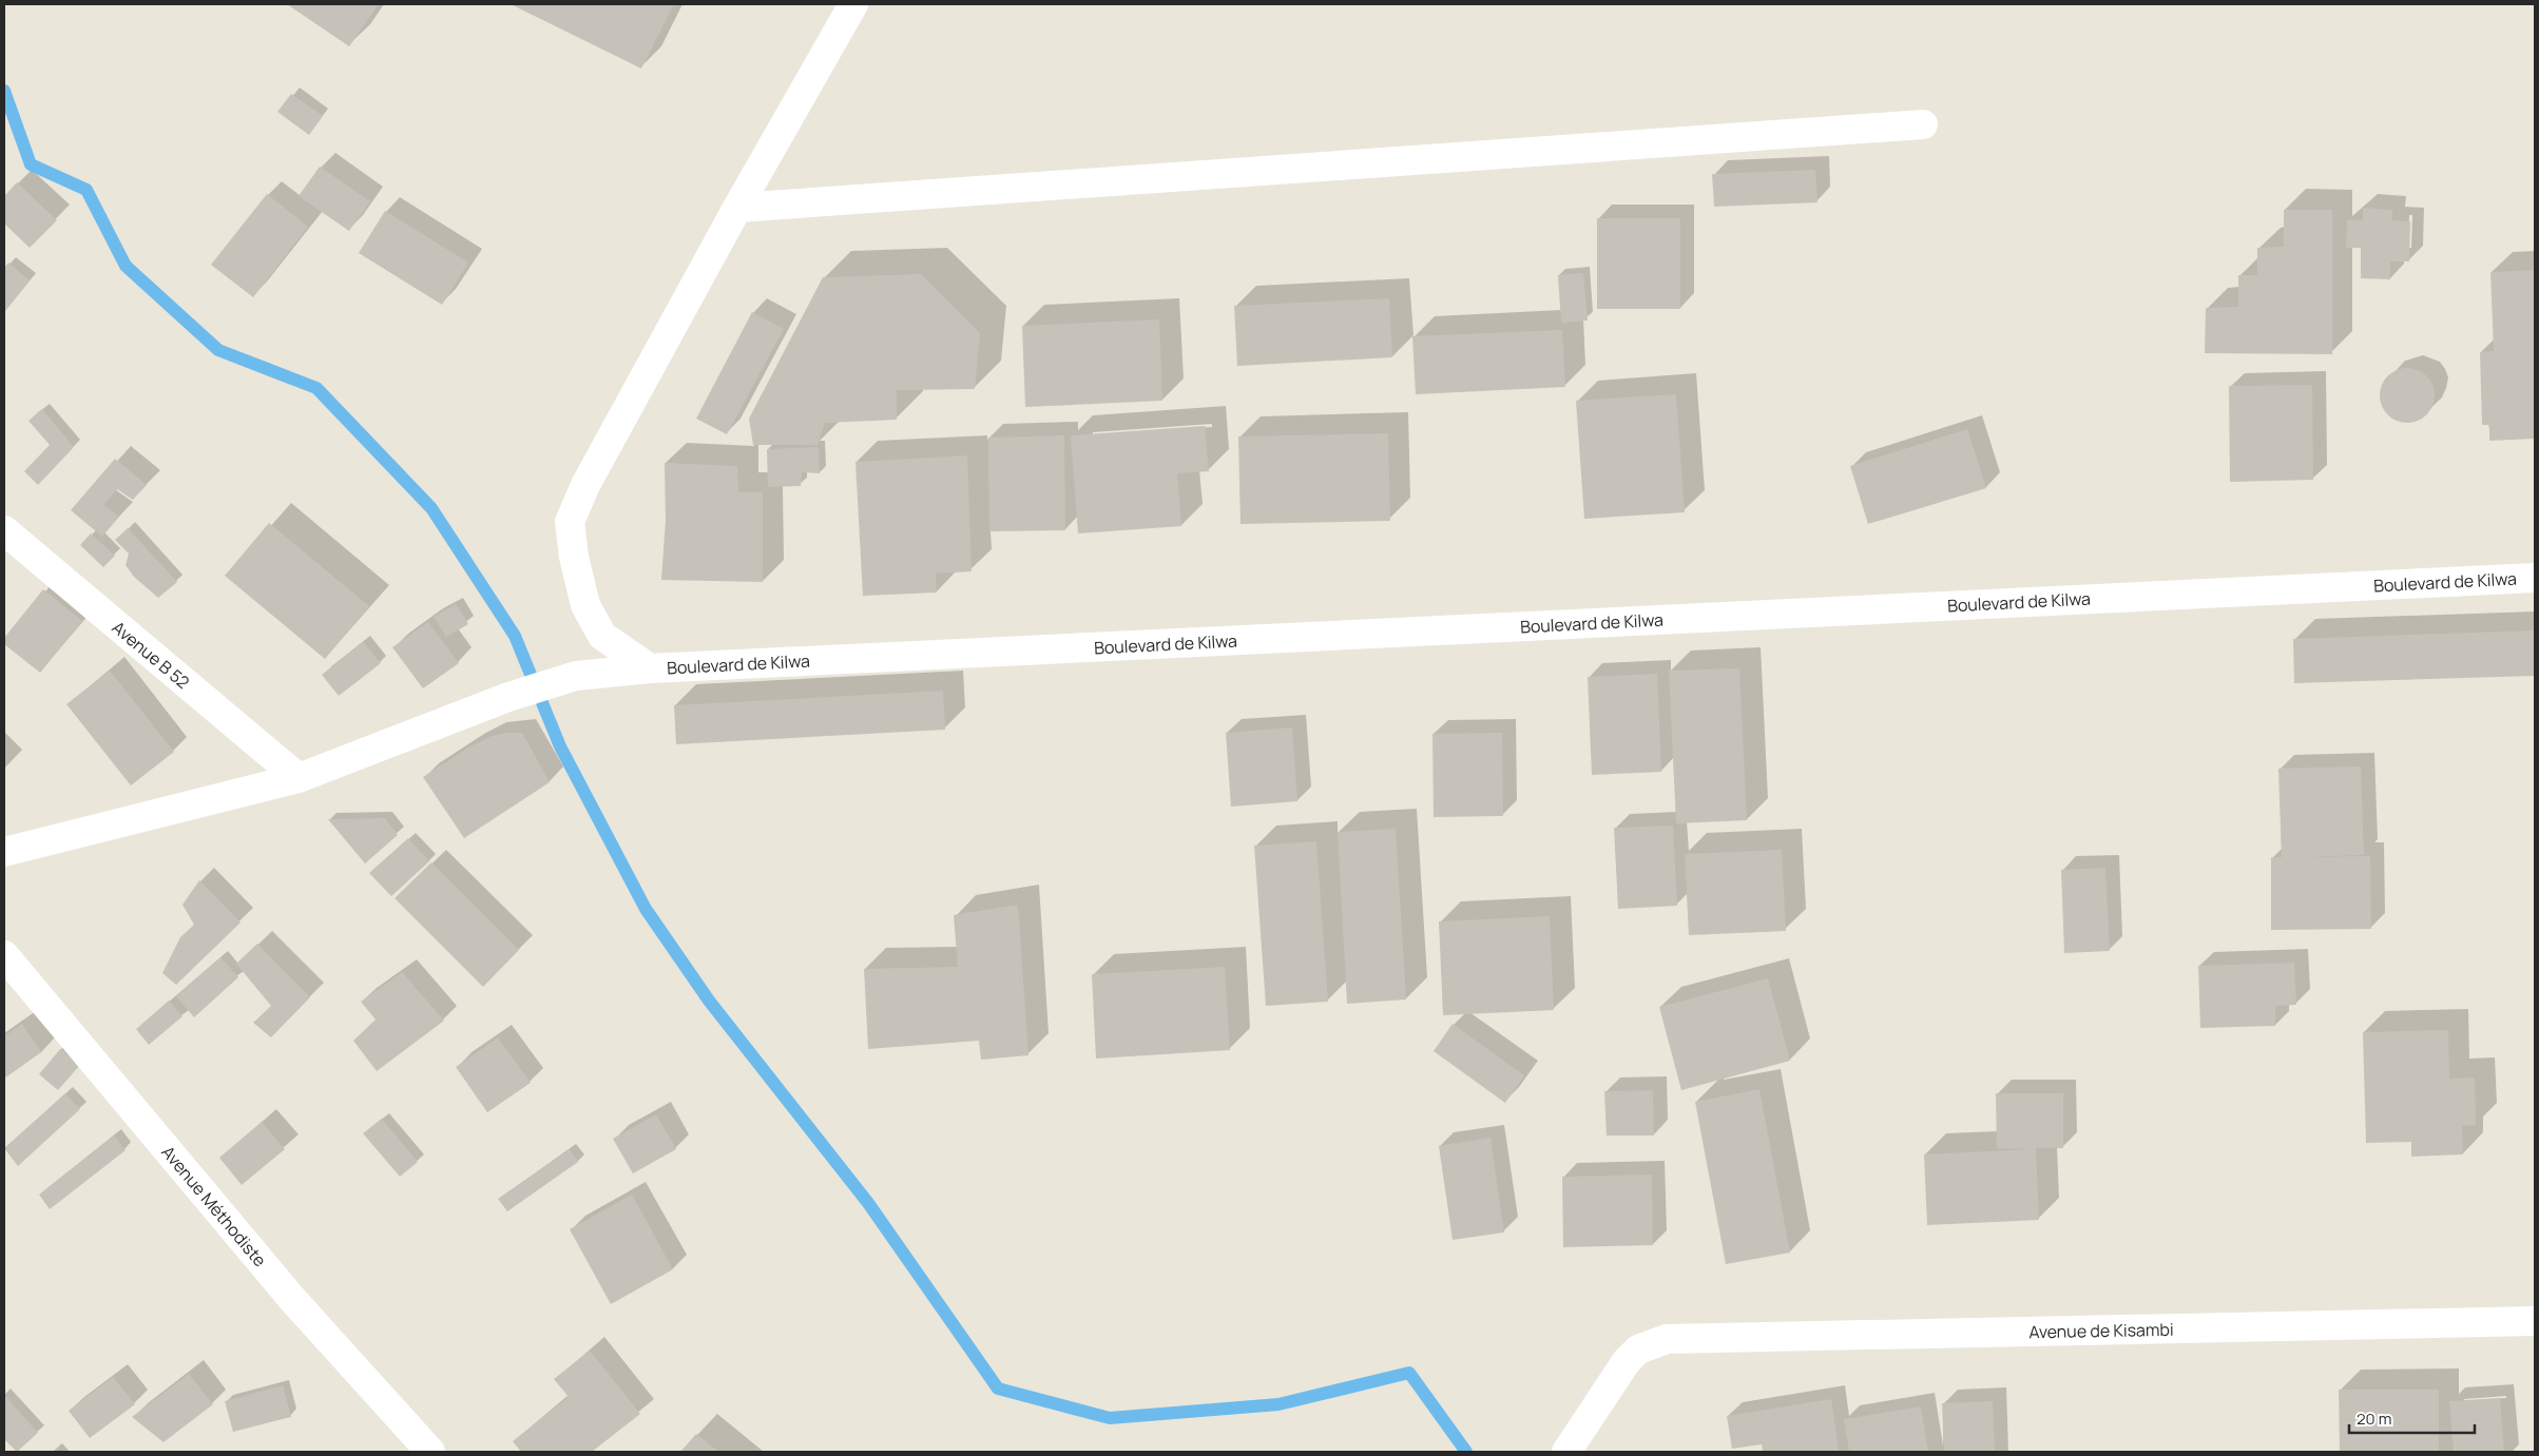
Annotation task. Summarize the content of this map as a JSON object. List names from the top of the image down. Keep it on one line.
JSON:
{"streets":{"street":["Boulevard de Kilwa","Avenue B 52","Avenue Méthodiste","Avenue de Kisambi"]},"crossings":[["Boulevard de Kilwa","Avenue B 52"]],"scale_bar":"20 m"}
